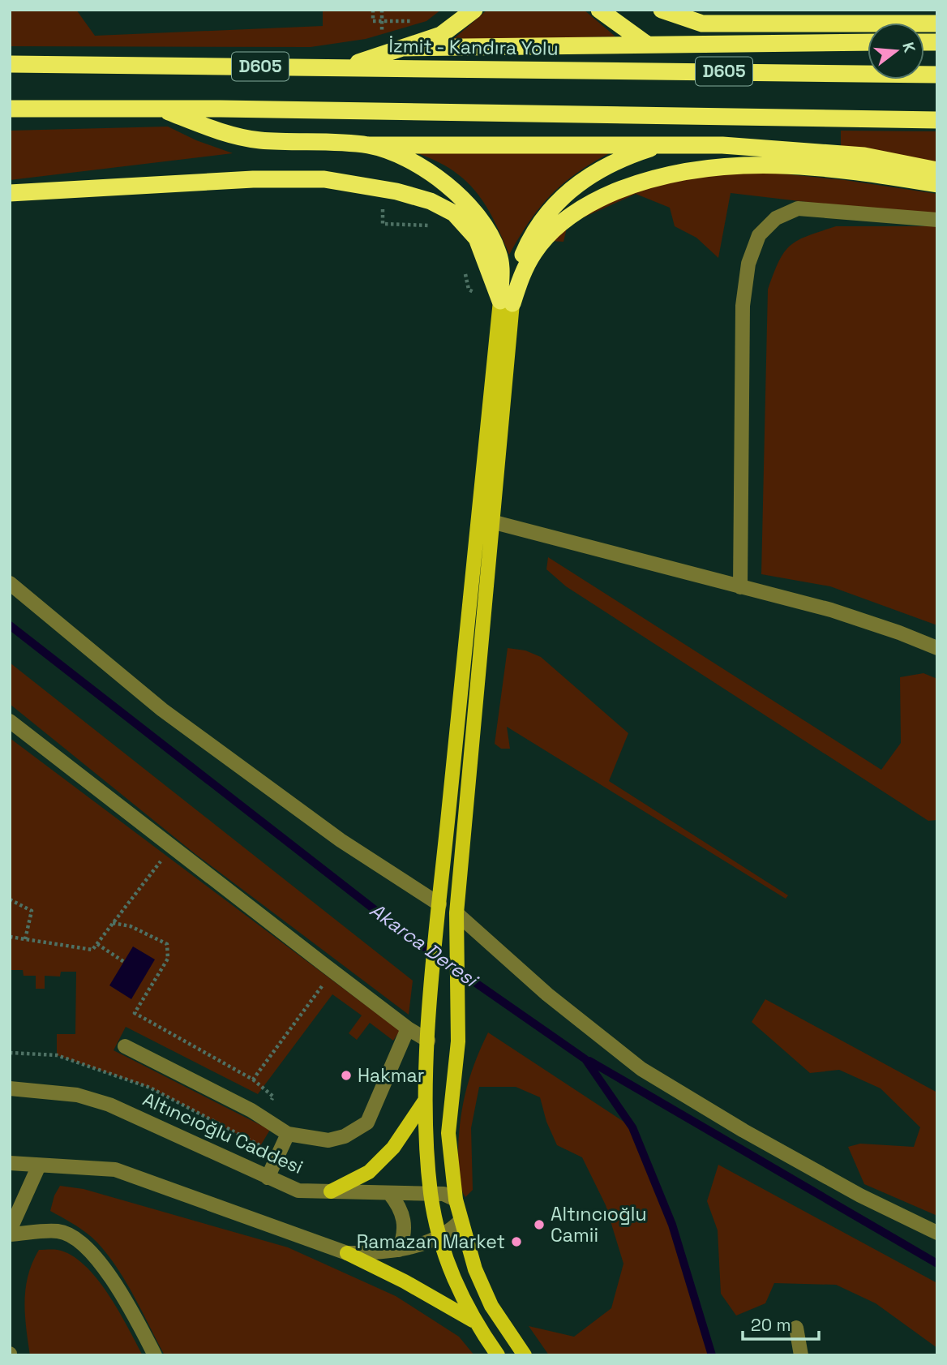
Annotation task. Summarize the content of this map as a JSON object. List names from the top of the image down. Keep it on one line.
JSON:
{"streets":{"highway":["İzmit - Kandıra Yolu","D605"],"street":["Altıncıoğlu Caddesi"]},"water":["Akarca Deresi"],"places":["Hakmar","Altıncıoğlu Camii","Ramazan Market"],"scale_bar":"20 m","north":"right"}
